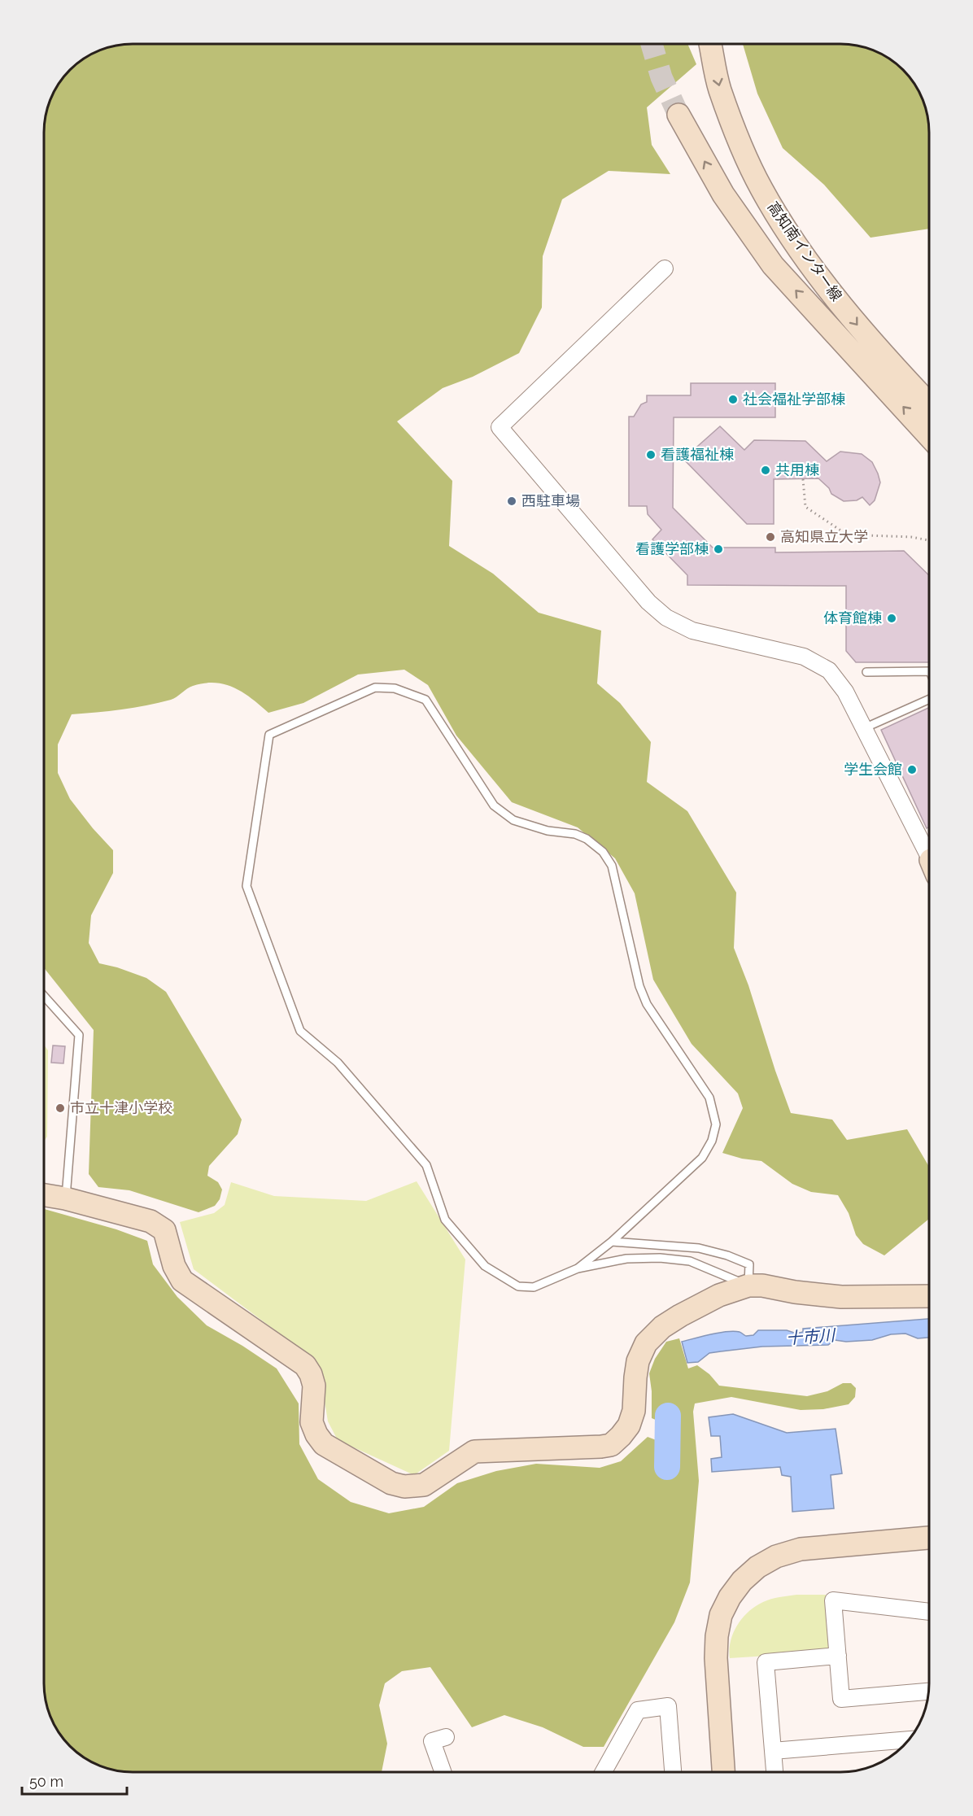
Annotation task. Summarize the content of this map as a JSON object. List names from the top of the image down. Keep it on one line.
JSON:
{"streets":{"street":["高知南インター線"]},"water":["十市川"],"places":["社会福祉学部棟","看護福祉棟","共用棟","西駐車場","高知県立大学","看護学部棟","体育館棟","学生会館","市立十津小学校"],"scale_bar":"50 m"}
